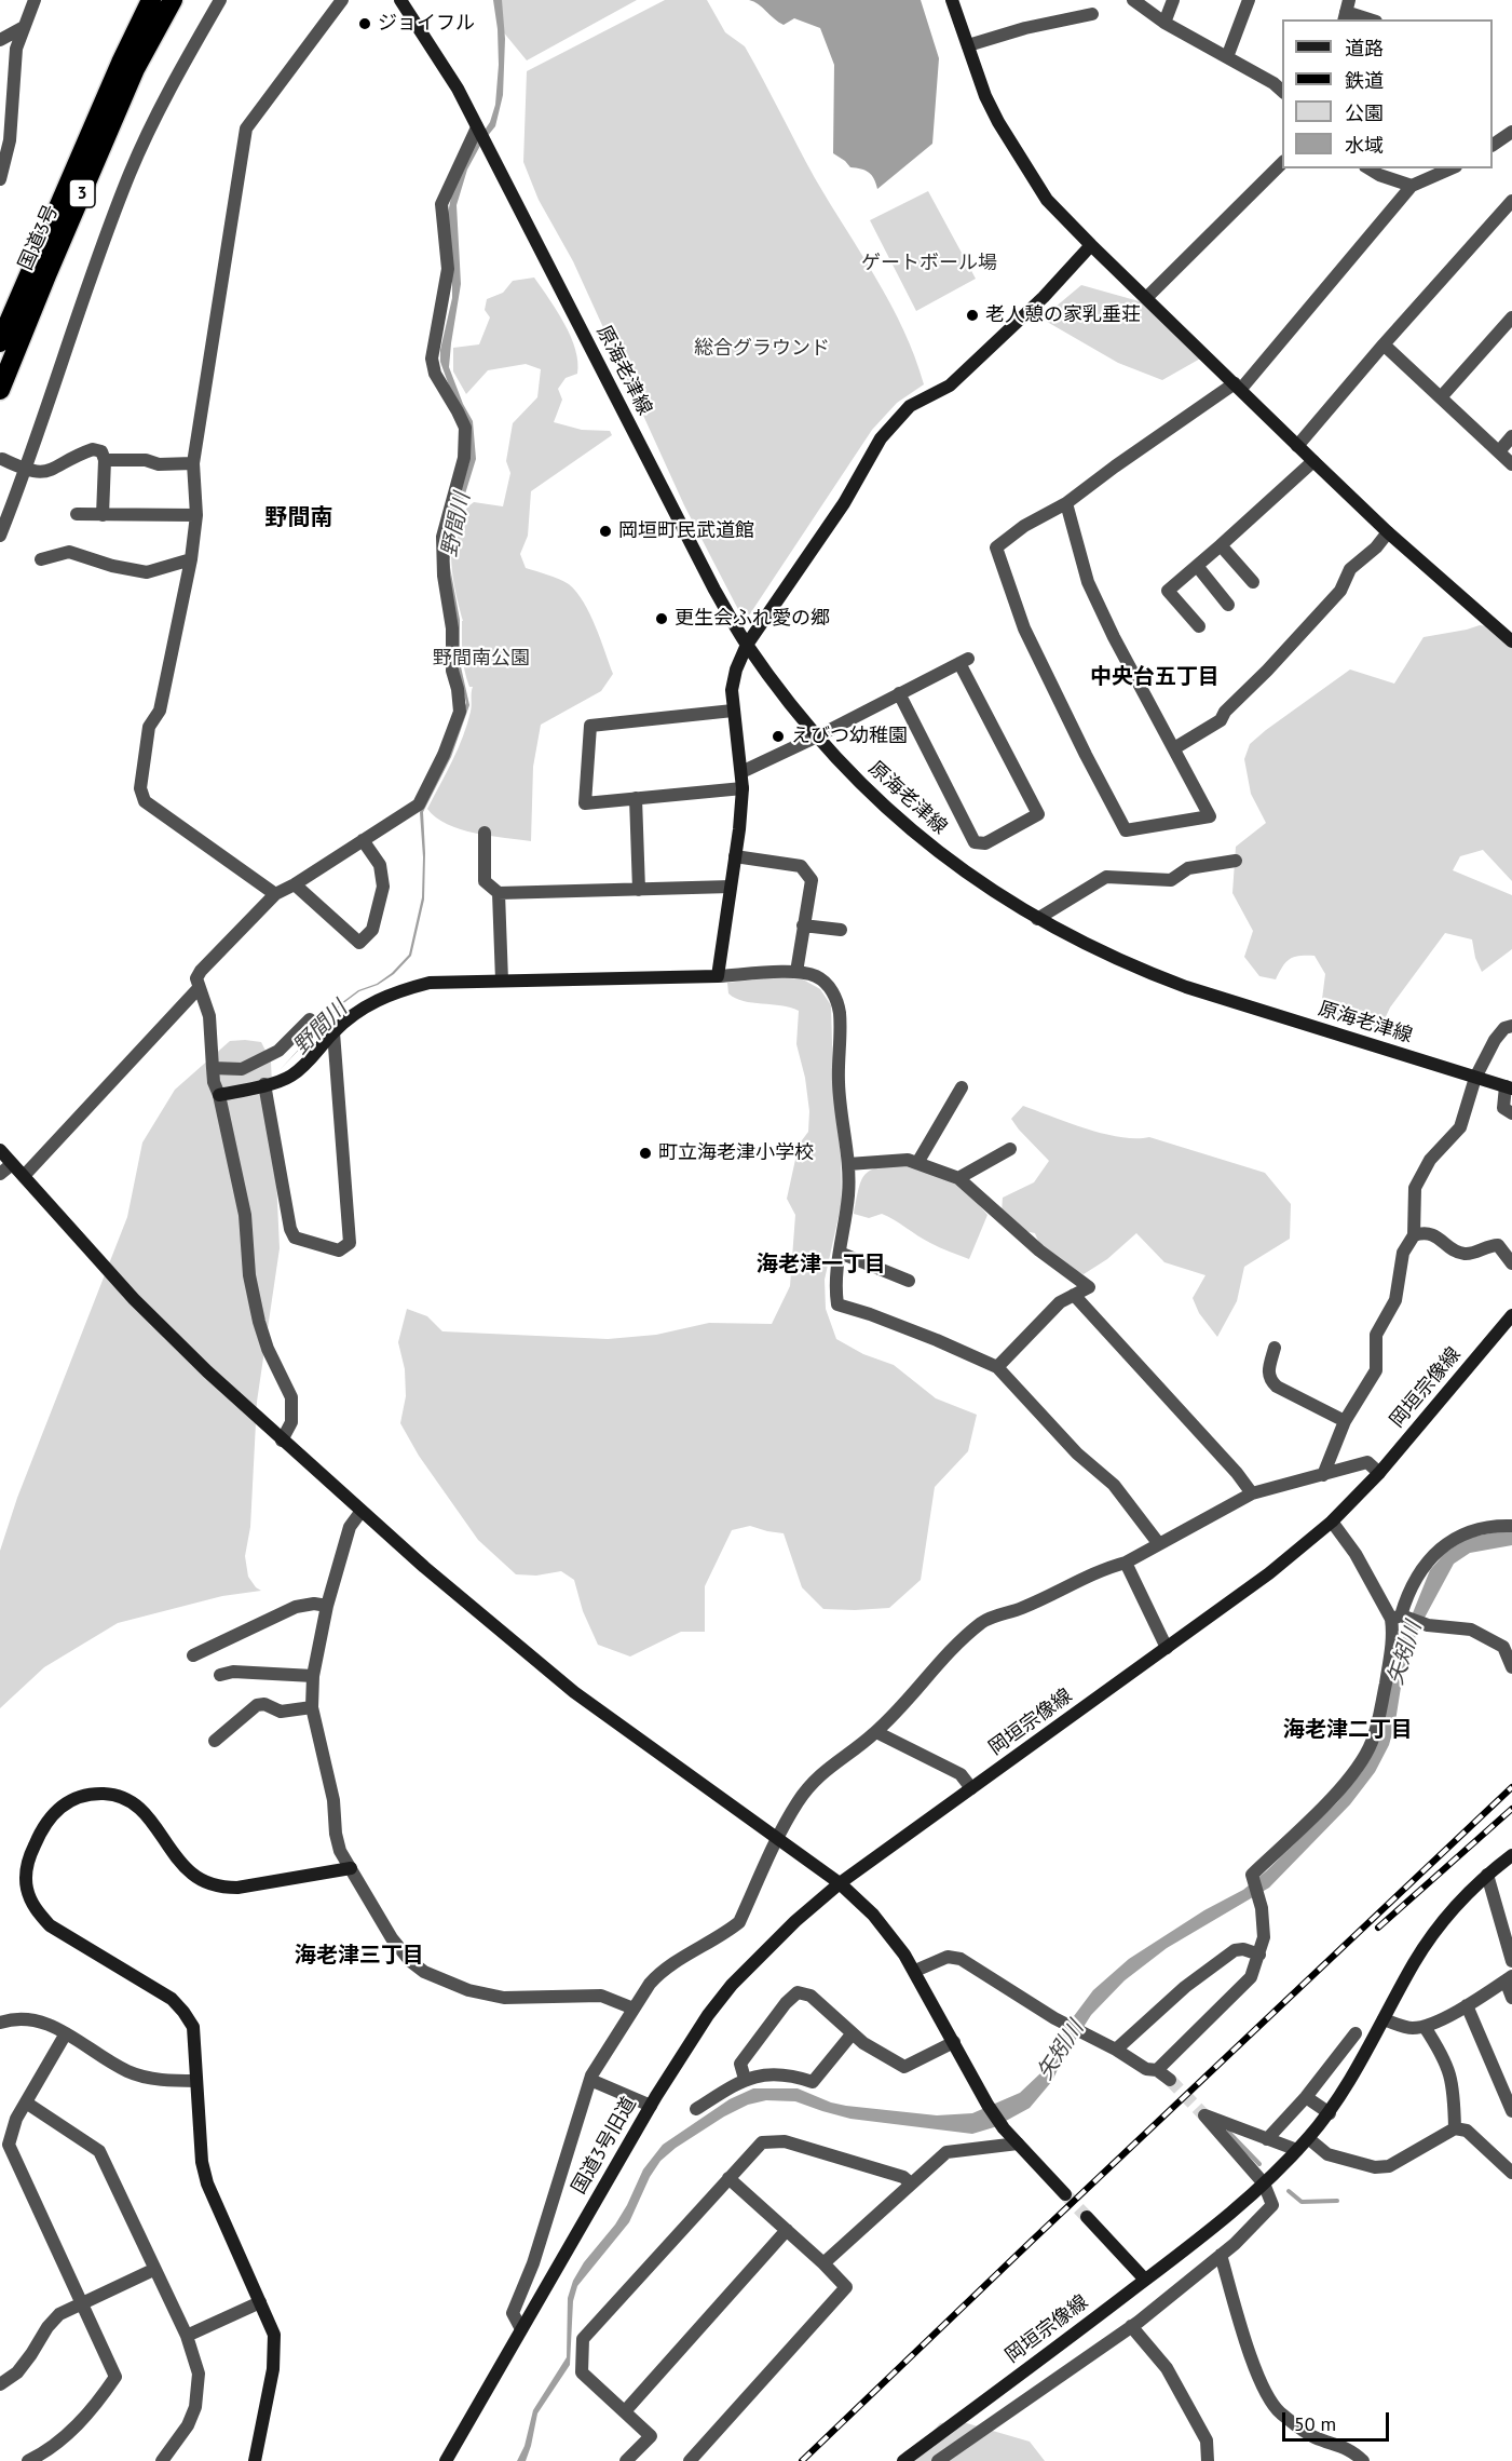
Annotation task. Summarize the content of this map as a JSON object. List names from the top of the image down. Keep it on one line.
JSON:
{"streets":{"highway":["3","国道3号"],"street":["原海老津線","岡垣宗像線","国道3号旧道"]},"crossings":[["岡垣宗像線","国道3号旧道"]],"districts":["野間南","中央台五丁目","海老津一丁目","海老津二丁目","海老津三丁目"],"water":["野間川","矢矧川"],"parks":["ゲートボール場","総合グラウンド","野間南公園"],"places":["ジョイフル","老人憩の家乳垂荘","岡垣町民武道館","更生会ふれ愛の郷","えびつ幼稚園","町立海老津小学校"],"legend":["道路","鉄道","公園","水域"],"scale_bar":"50 m"}
